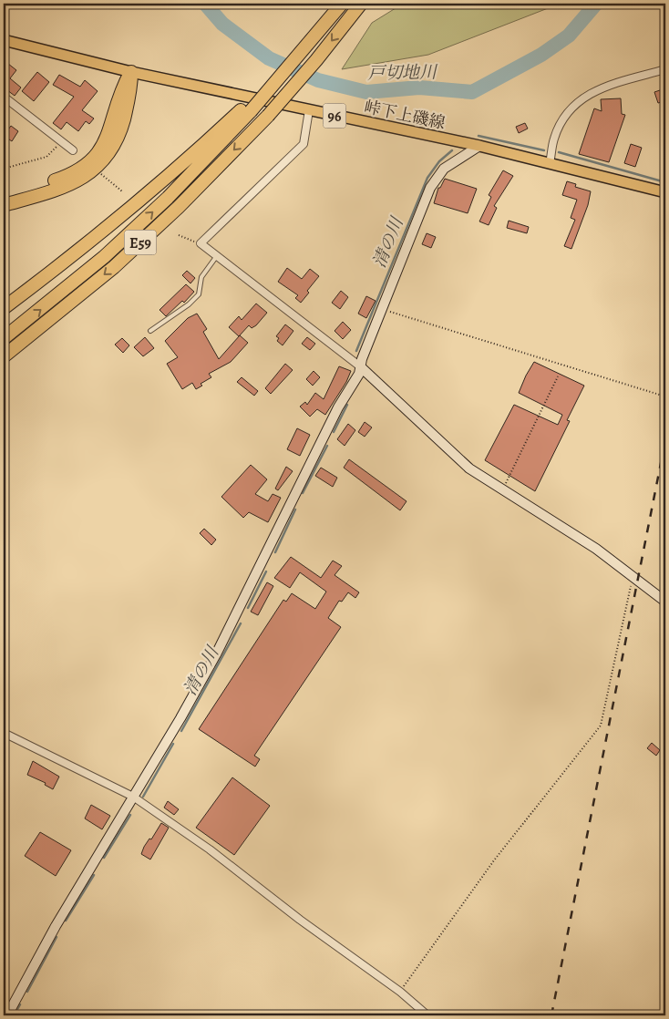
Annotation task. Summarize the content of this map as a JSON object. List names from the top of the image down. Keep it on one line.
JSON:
{"streets":{"highway":["E59"],"main road":["峠下上磯線","96"]},"water":["戸切地川","清の川"]}
